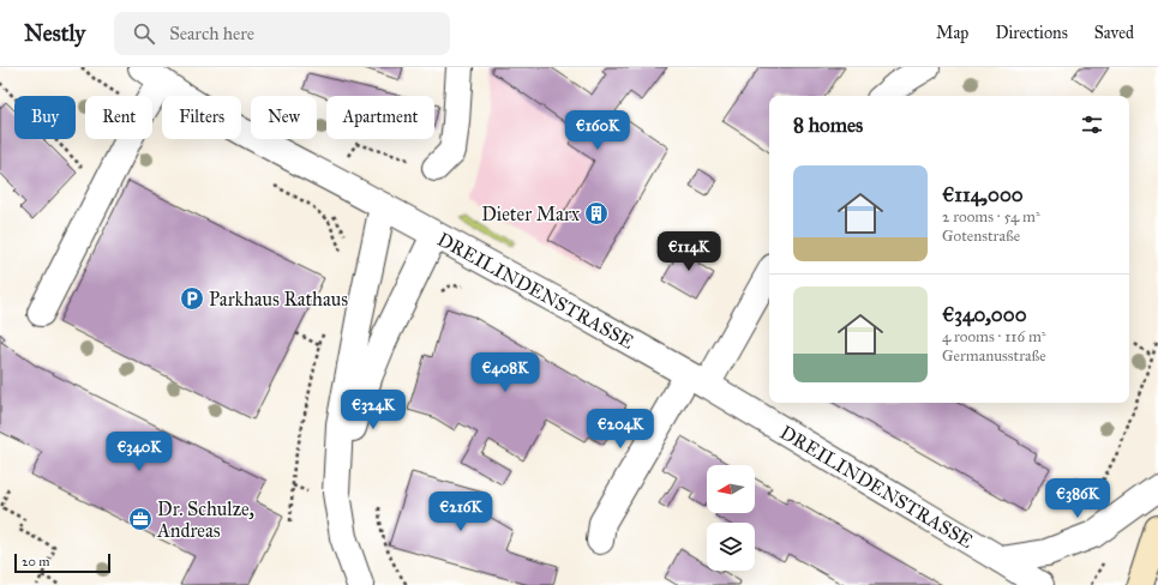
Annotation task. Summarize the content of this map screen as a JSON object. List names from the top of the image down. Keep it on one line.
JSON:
{"streets":{"street":["DREILINDENSTRASSE"]},"places":{"building":["Dieter Marx"],"parking":["Parkhaus Rathaus"],"office":["Dr. Schulze, Andreas"]},"scale_bar":"20 m","north":"left","page":{"header":"Nestly","search":"Search here","nav":["Map","Directions","Saved"],"chip":["Buy","Rent","Filters","New","Apartment"],"heading":"8 homes","price":["€160K","€114K","€408K","€324K","€204K","€340K","€386K","€216K"],"list":[{"name":"€114,000","note":"2 rooms · 54 m² · Gotenstraße"},{"name":"€340,000","note":"4 rooms · 116 m² · Germanusstraße"}],"scale":"20 m"}}
